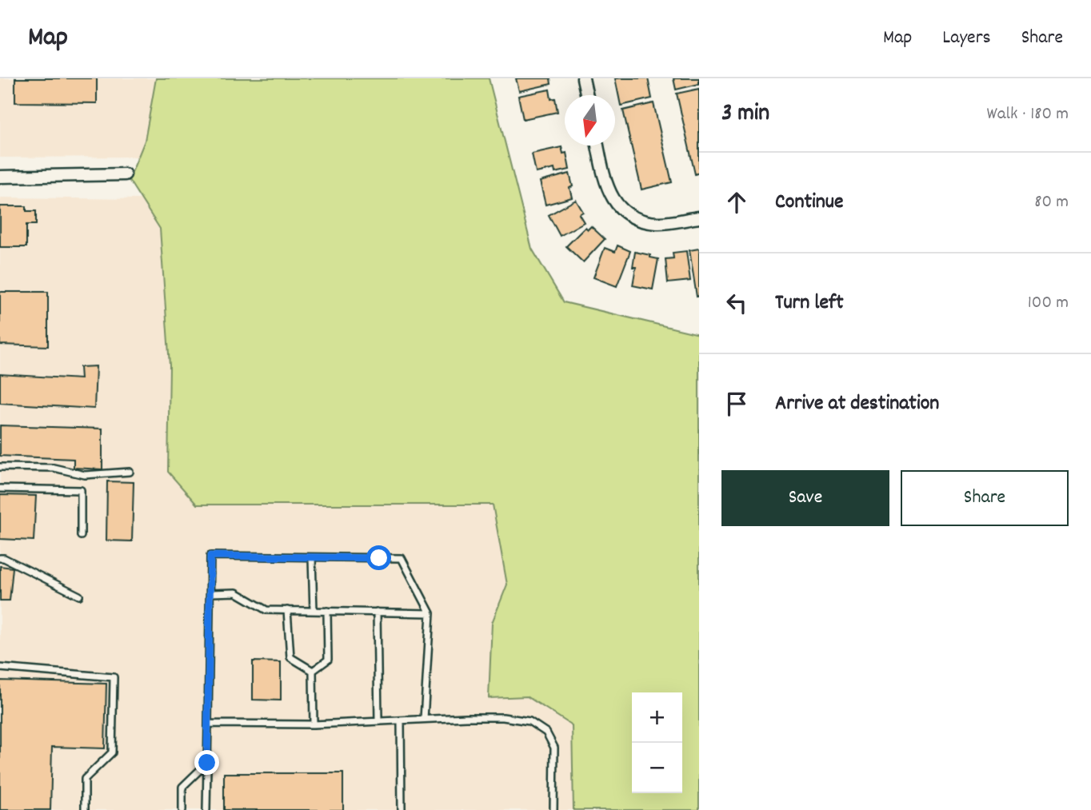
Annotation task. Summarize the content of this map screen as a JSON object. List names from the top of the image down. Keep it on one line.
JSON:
{"north":"bottom","page":{"header":"Map","nav":["Map","Layers","Share"],"heading":["3 min","Walk · 180 m"],"list":[["Continue","80 m"],["Turn left","100 m"],"Arrive at destination"],"buttons":["Save","Share"],"map_buttons":["+","−"]}}
